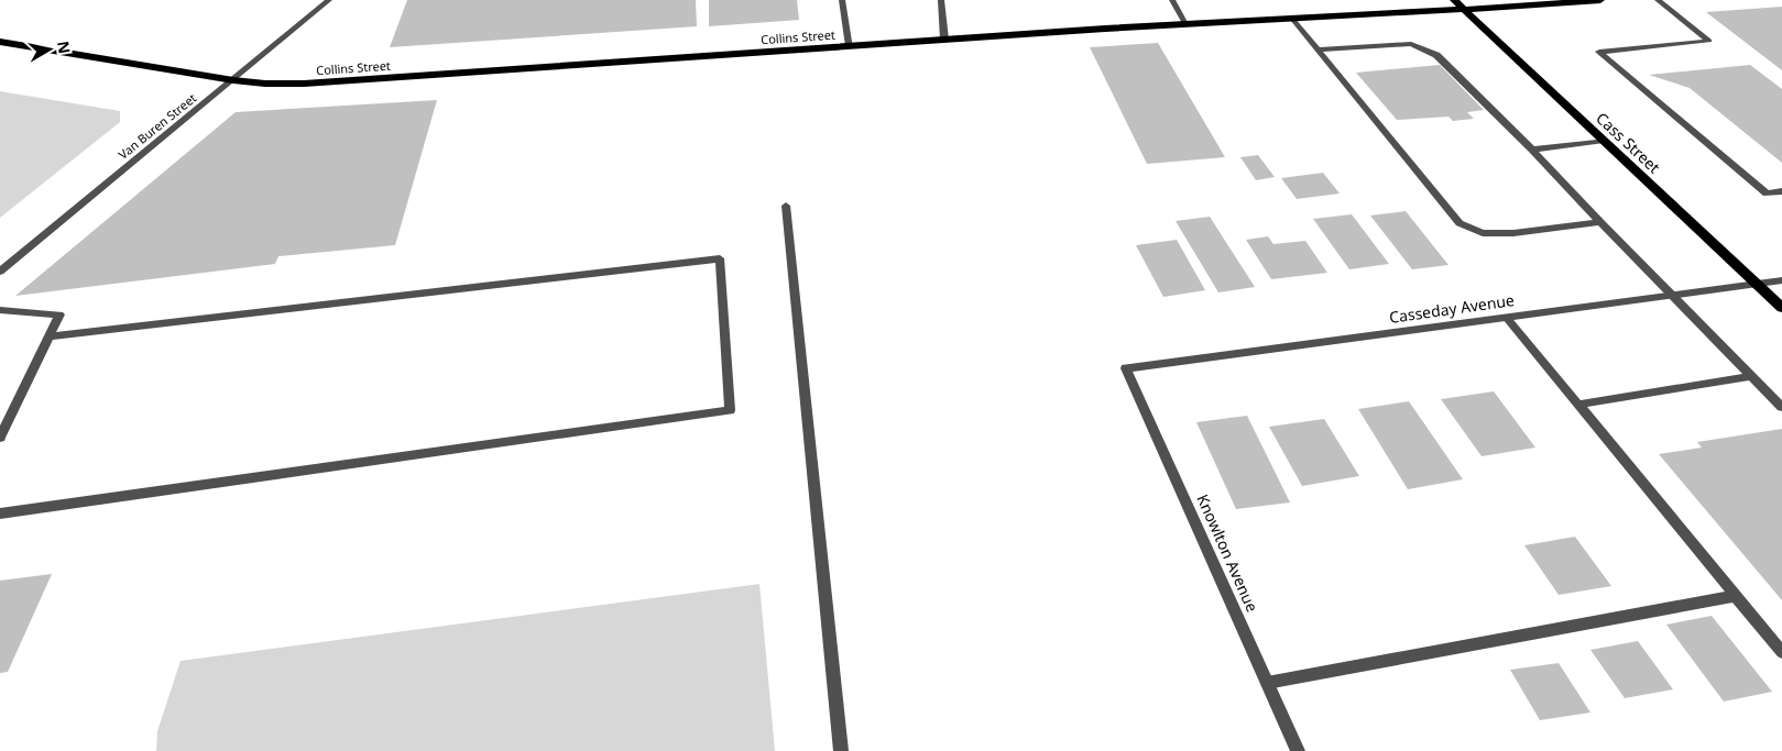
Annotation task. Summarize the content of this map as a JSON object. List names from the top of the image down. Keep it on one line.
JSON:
{"streets":{"main road":["Collins Street","Cass Street"],"street":["Van Buren Street","Casseday Avenue","Knowlton Avenue"]},"crossings":[["Collins Street","Van Buren Street"],["Collins Street","Cass Street"],["Cass Street","Casseday Avenue"],["Casseday Avenue","Knowlton Avenue"]],"north":"right"}
